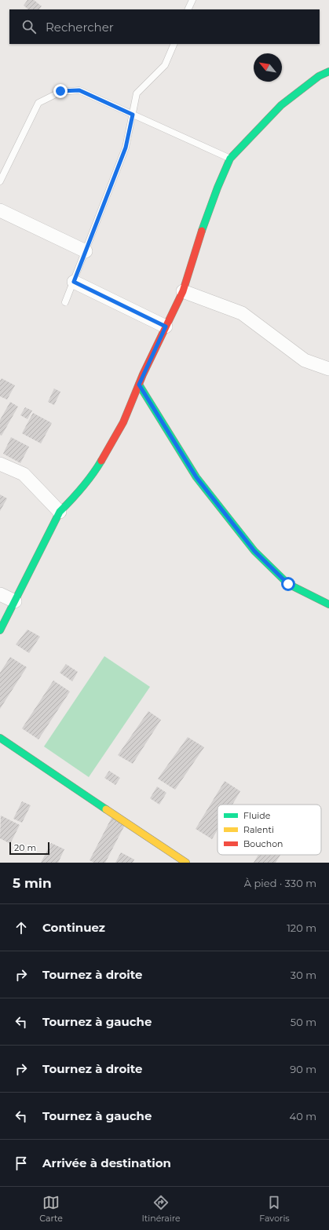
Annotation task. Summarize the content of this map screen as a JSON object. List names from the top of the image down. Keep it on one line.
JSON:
{"legend":["Fluide","Ralenti","Bouchon"],"scale_bar":"20 m","north":"top left","page":{"search":"Rechercher","scale":"20 m","heading":["5 min","À pied · 330 m"],"list":[["Continuez","120 m"],["Tournez à droite","30 m"],["Tournez à gauche","50 m"],["Tournez à droite","90 m"],["Tournez à gauche","40 m"],"Arrivée à destination"],"nav":["Carte","Itinéraire","Favoris"]}}
